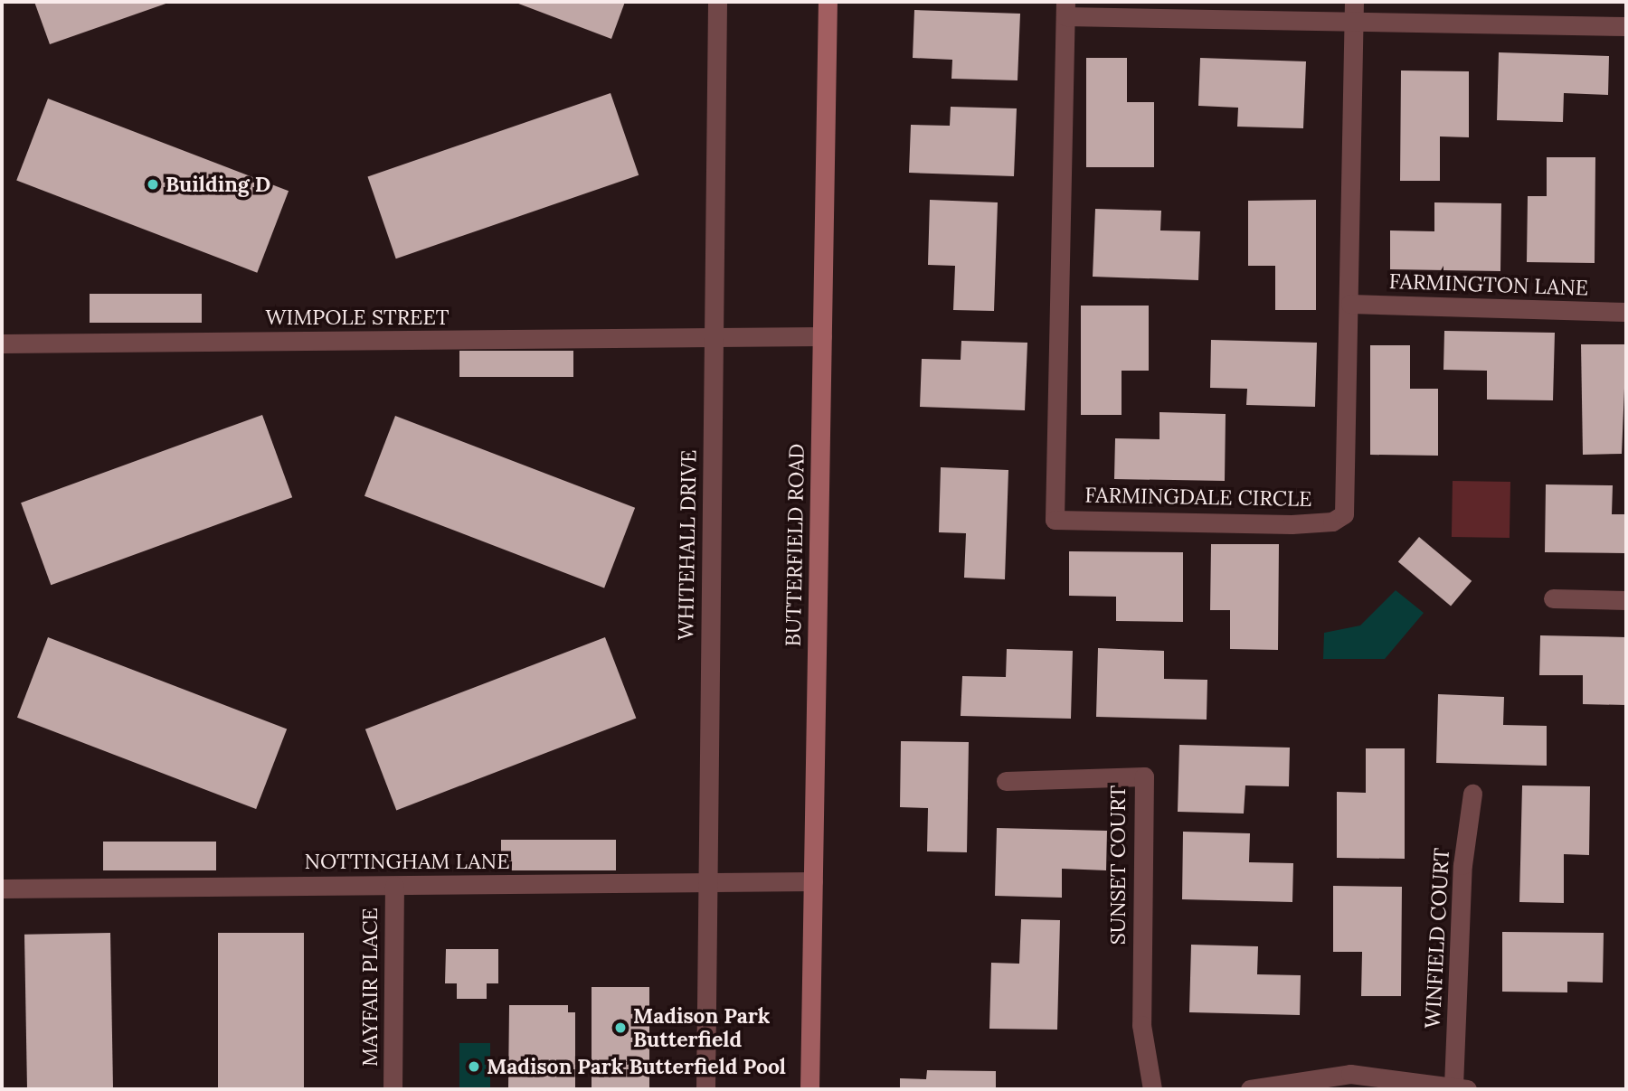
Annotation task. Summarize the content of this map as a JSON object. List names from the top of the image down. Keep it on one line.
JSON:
{"streets":{"main road":["BUTTERFIELD ROAD"],"street":["FARMINGTON LANE","WIMPOLE STREET","FARMINGDALE CIRCLE","WHITEHALL DRIVE","NOTTINGHAM LANE","SUNSET COURT","WINFIELD COURT","MAYFAIR PLACE"]},"crossings":[["FARMINGTON LANE","FARMINGDALE CIRCLE"],["WIMPOLE STREET","WHITEHALL DRIVE"],["WIMPOLE STREET","BUTTERFIELD ROAD"],["WHITEHALL DRIVE","NOTTINGHAM LANE"],["BUTTERFIELD ROAD","NOTTINGHAM LANE"],["NOTTINGHAM LANE","MAYFAIR PLACE"]],"places":["Building D","Madison Park Butterfield","Madison Park Butterfield Pool"]}
